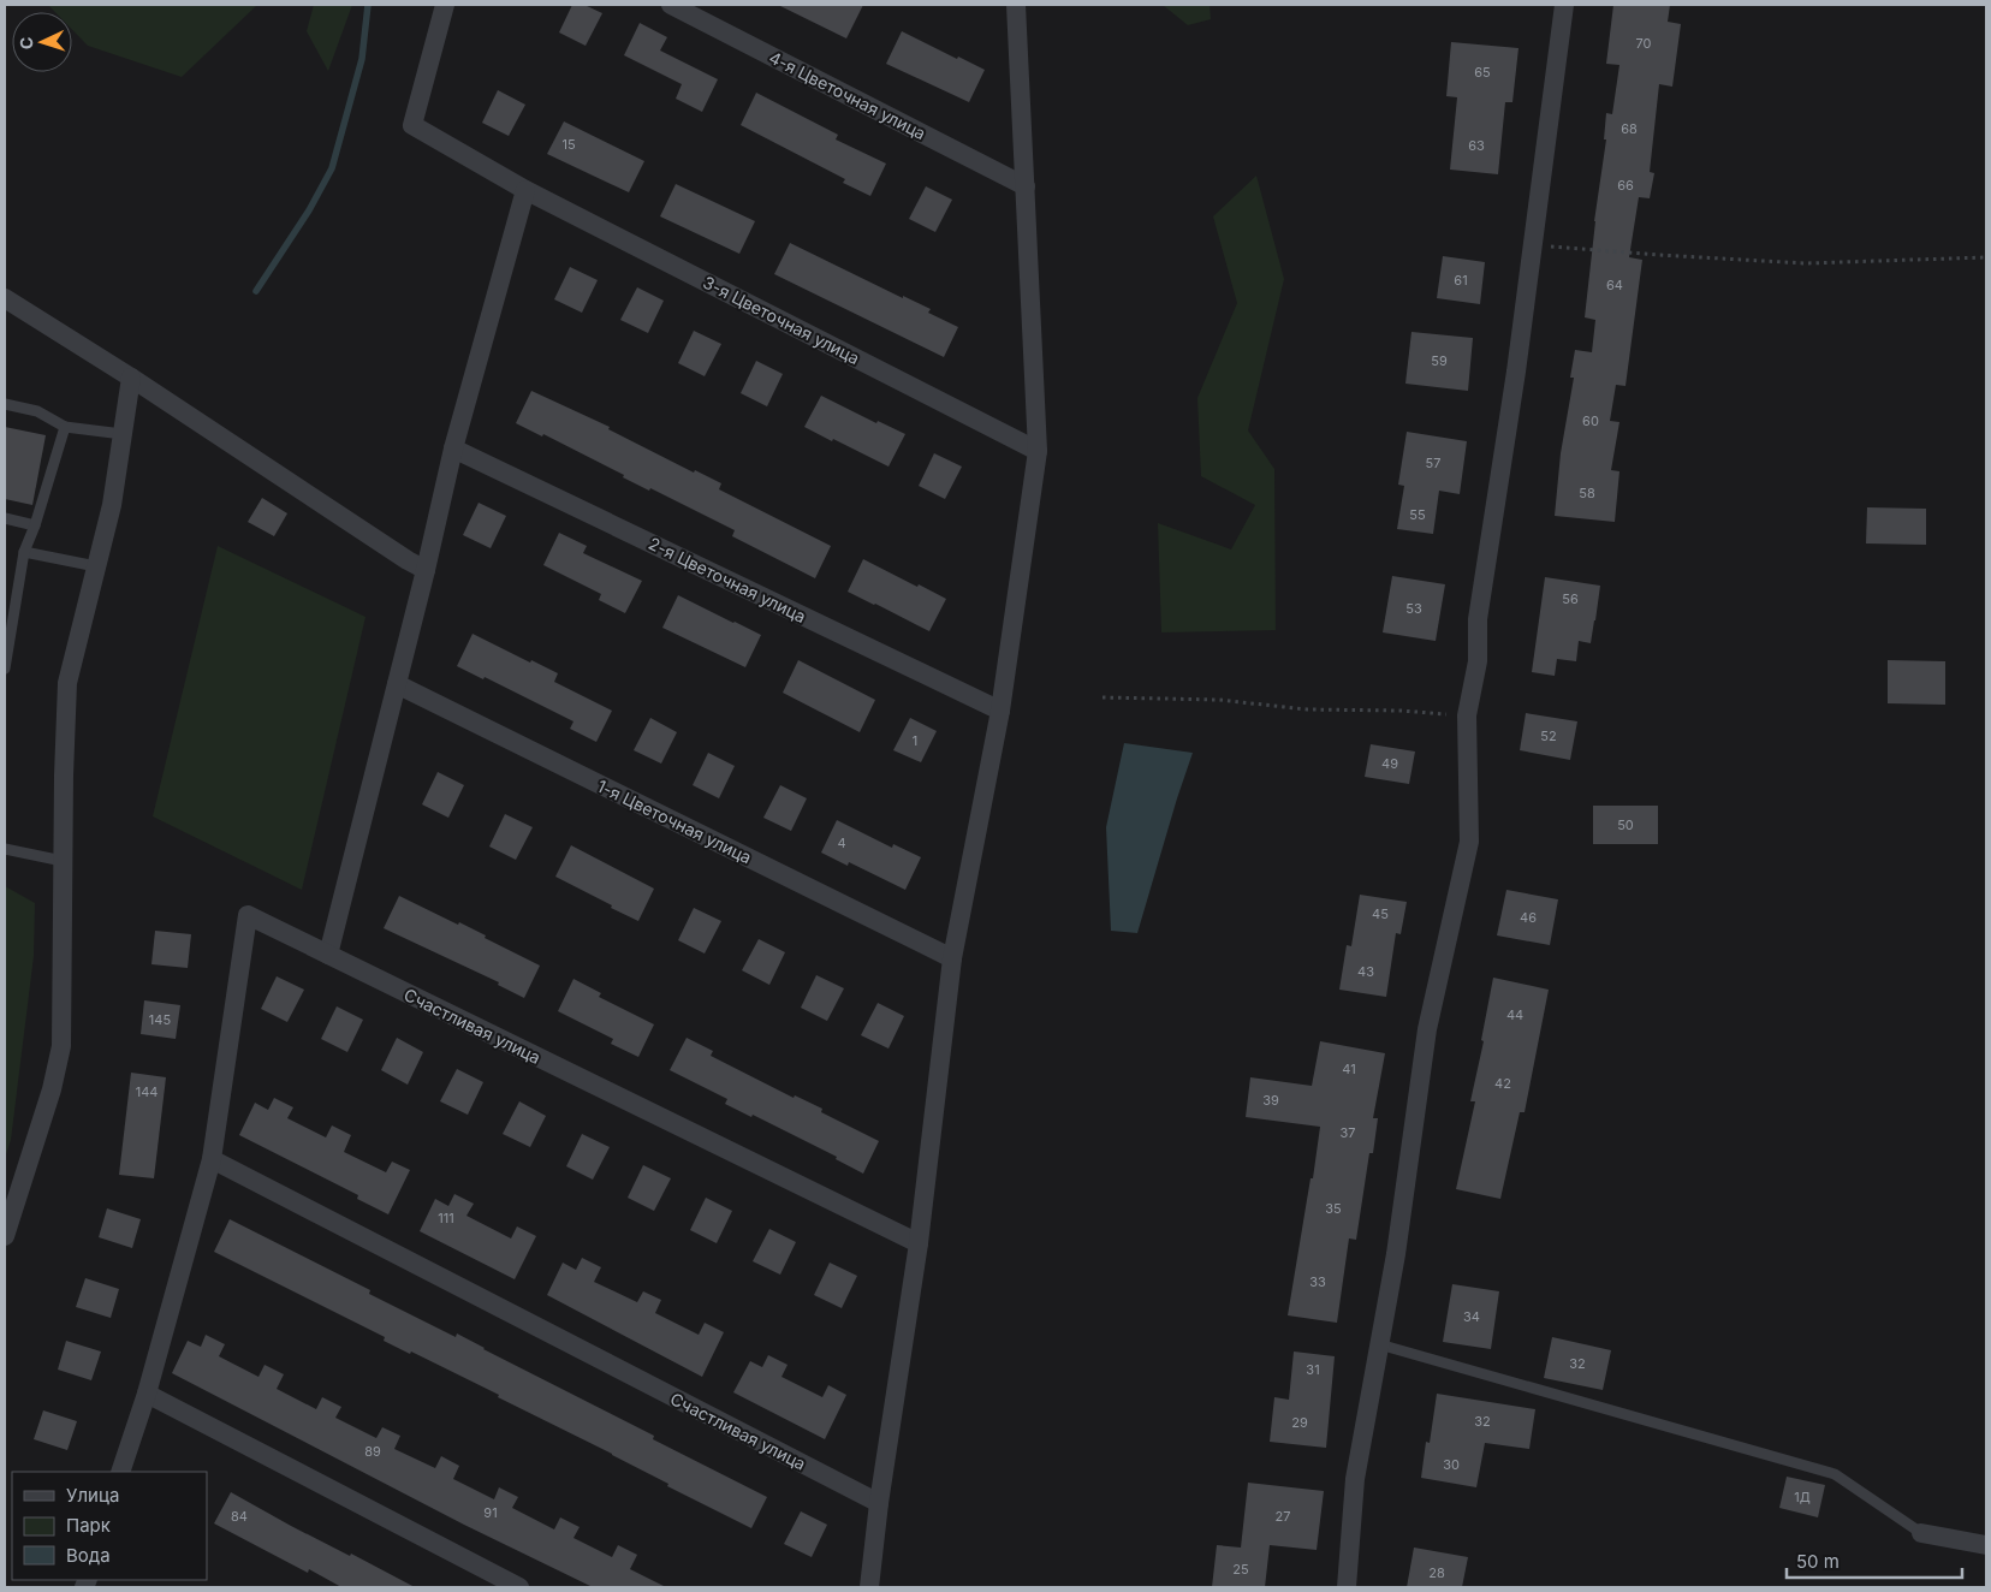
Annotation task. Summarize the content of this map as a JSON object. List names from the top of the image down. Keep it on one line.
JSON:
{"streets":{"street":["4-я Цветочная улица","3-я Цветочная улица","2-я Цветочная улица","1-я Цветочная улица","Счастливая улица"]},"house_numbers":["70","65","68","15","63","66","61","64","59","60","57","58","55","56","53","52","1","49","50","4","45","46","43","44","145","41","42","144","39","37","35","111","33","34","32","31","32","29","89","30","1Д","91","84","27","25","28"],"legend":["Улица","Парк","Вода"],"scale_bar":"50 m","north":"left"}
